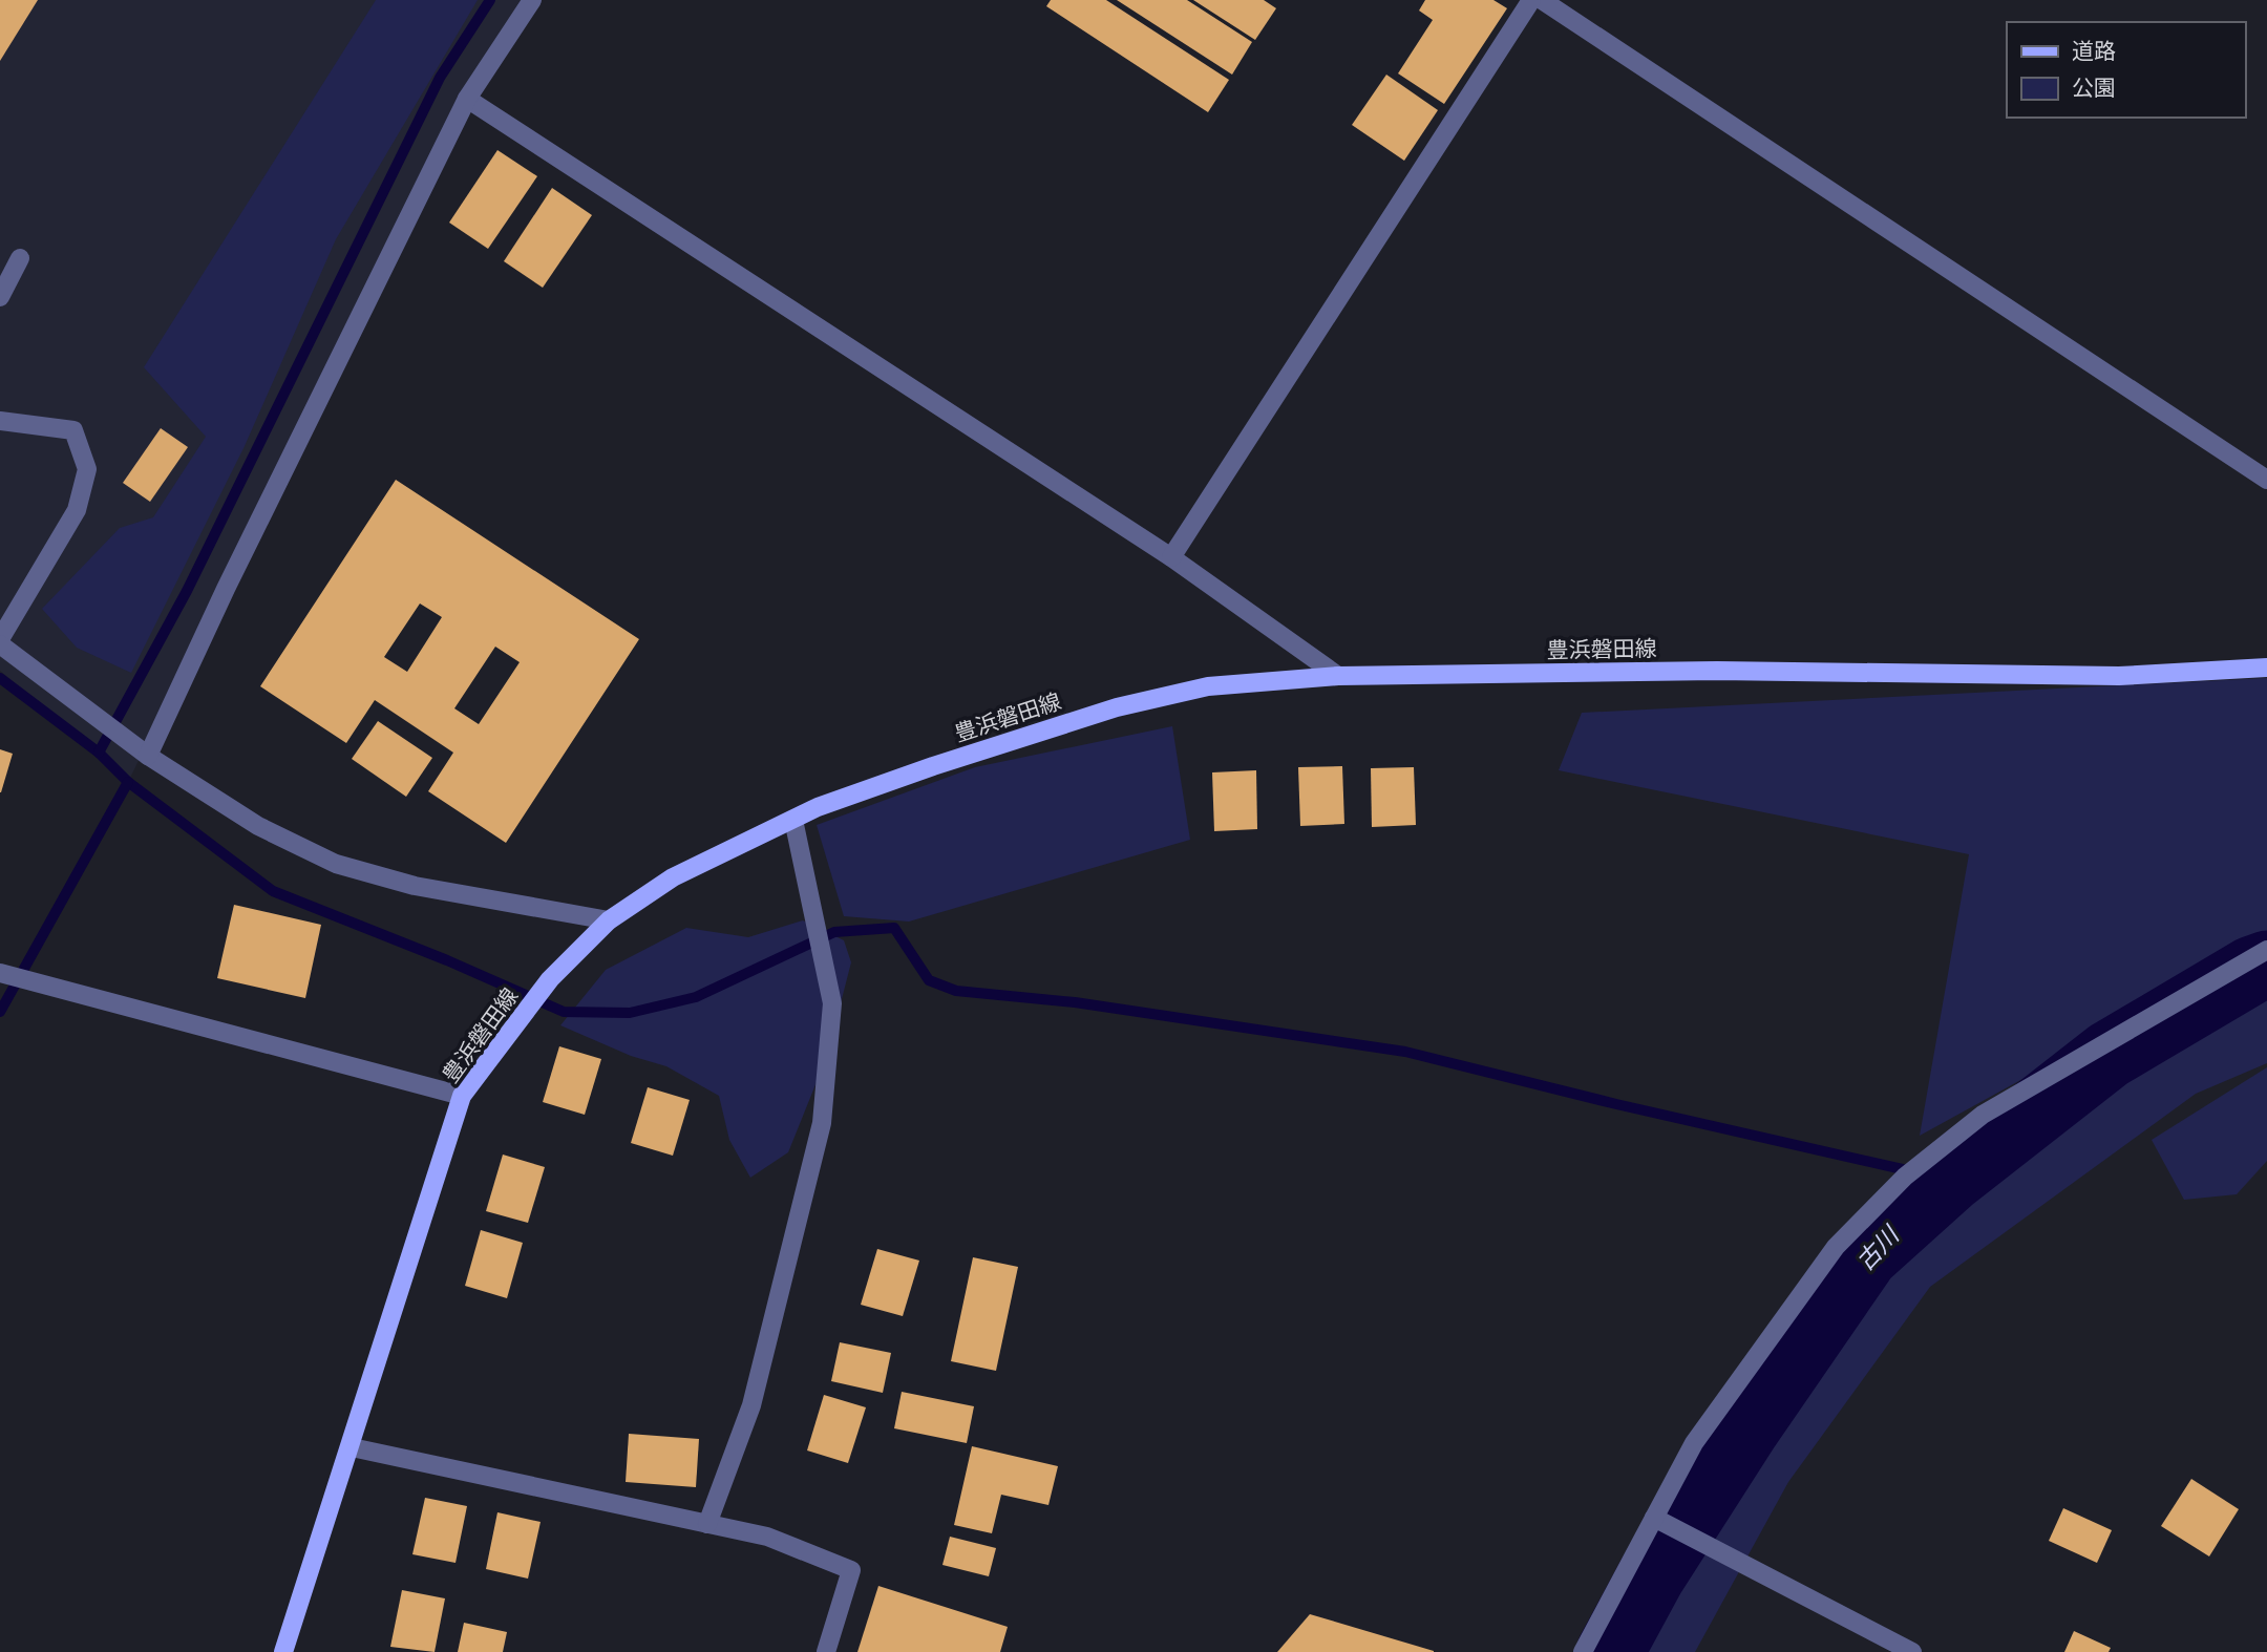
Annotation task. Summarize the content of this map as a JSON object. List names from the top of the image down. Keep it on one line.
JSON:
{"streets":{"main road":["豊浜磐田線"]},"water":["古川"],"legend":["道路","公園"]}
